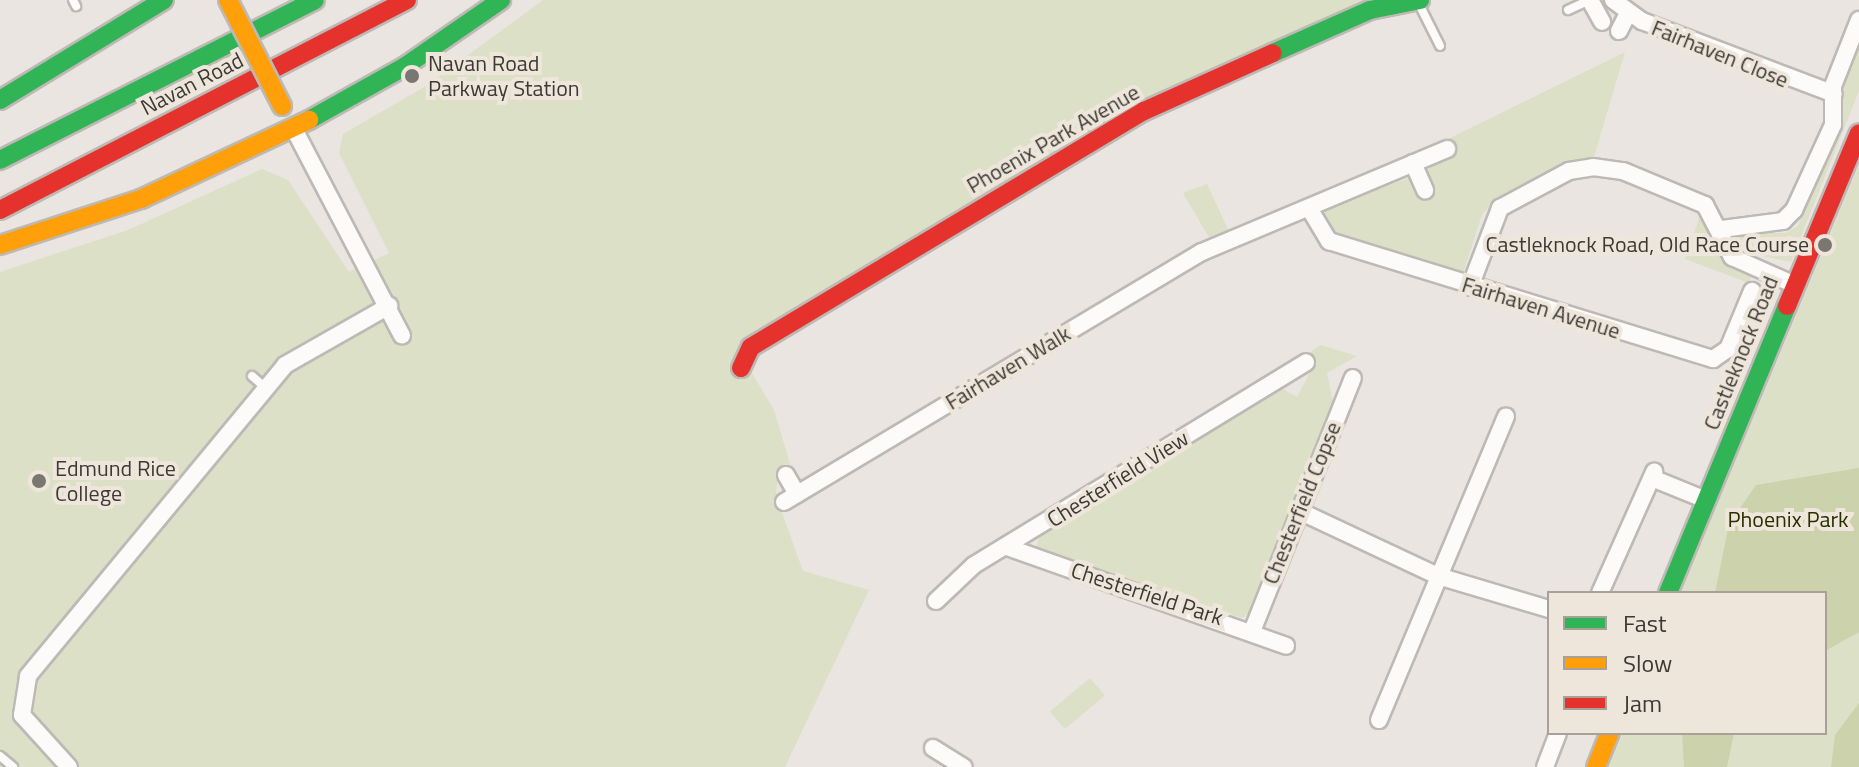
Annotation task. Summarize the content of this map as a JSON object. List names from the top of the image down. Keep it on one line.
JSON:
{"streets":{"main road":["Navan Road","Phoenix Park Avenue","Castleknock Road"],"street":["Fairhaven Close","Fairhaven Avenue","Fairhaven Walk","Chesterfield View","Chesterfield Copse","Chesterfield Park"]},"crossings":[["Fairhaven Avenue","Fairhaven Walk"],["Chesterfield View","Chesterfield Park"],["Chesterfield Copse","Chesterfield Park"]],"parks":["Phoenix Park"],"places":["Navan Road Parkway Station","Castleknock Road, Old Race Course","Edmund Rice College"],"legend":["Fast","Slow","Jam"]}
